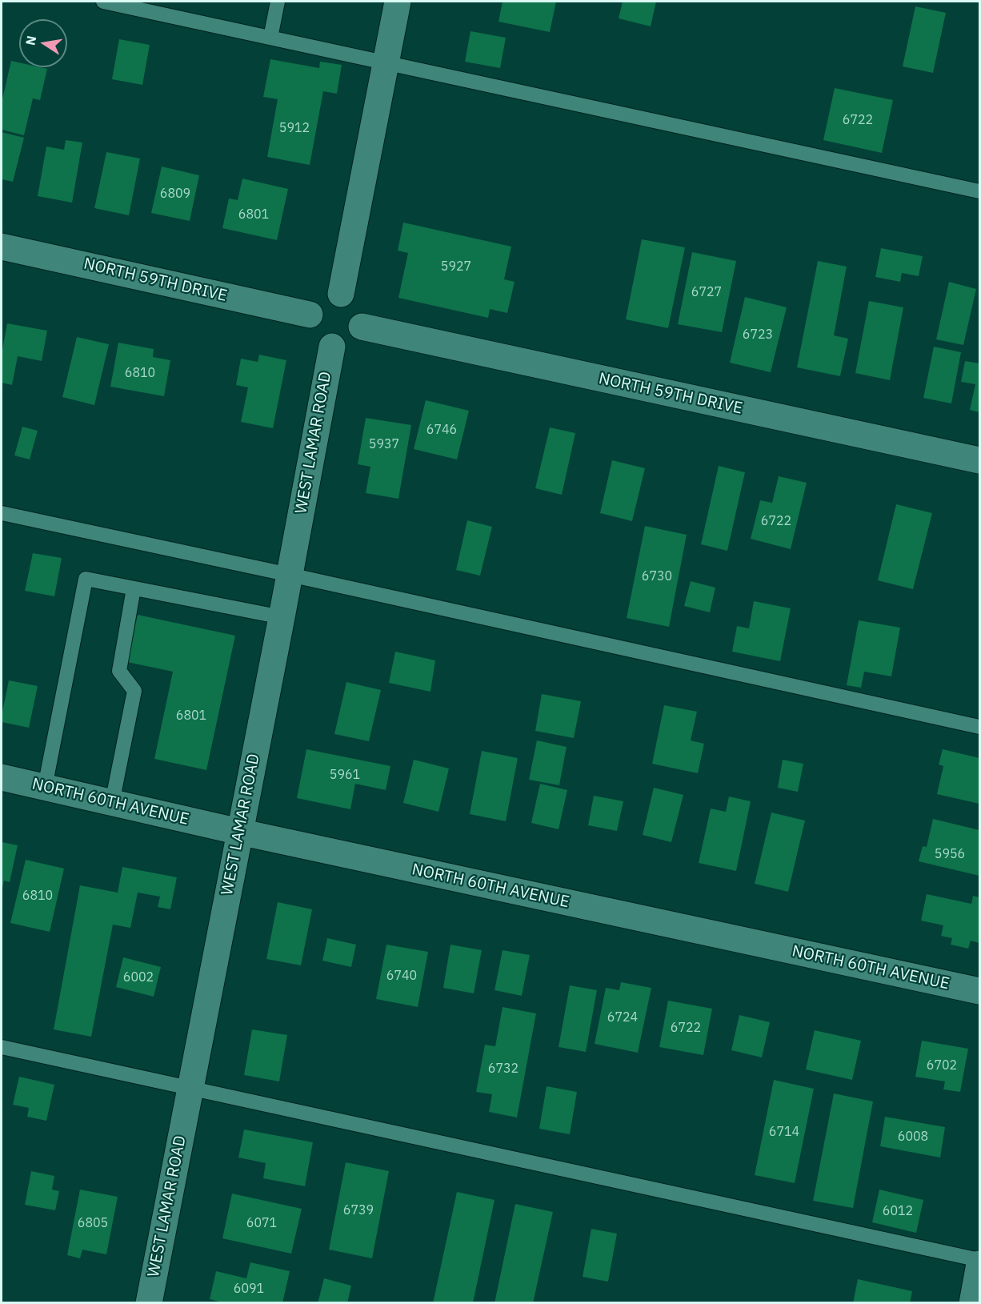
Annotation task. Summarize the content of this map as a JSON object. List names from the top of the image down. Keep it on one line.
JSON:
{"streets":{"street":["NORTH 59TH DRIVE","WEST LAMAR ROAD","NORTH 60TH AVENUE"]},"crossings":[["NORTH 59TH DRIVE","WEST LAMAR ROAD"],["WEST LAMAR ROAD","NORTH 60TH AVENUE"]],"house_numbers":["6722","5912","6809","6801","5927","6727","6723","6810","6746","5937","6722","6730","6801","5961","5956","6810","6740","6002","6724","6722","6702","6732","6714","6008","6739","6012","6805","6071","6091"],"north":"left"}
